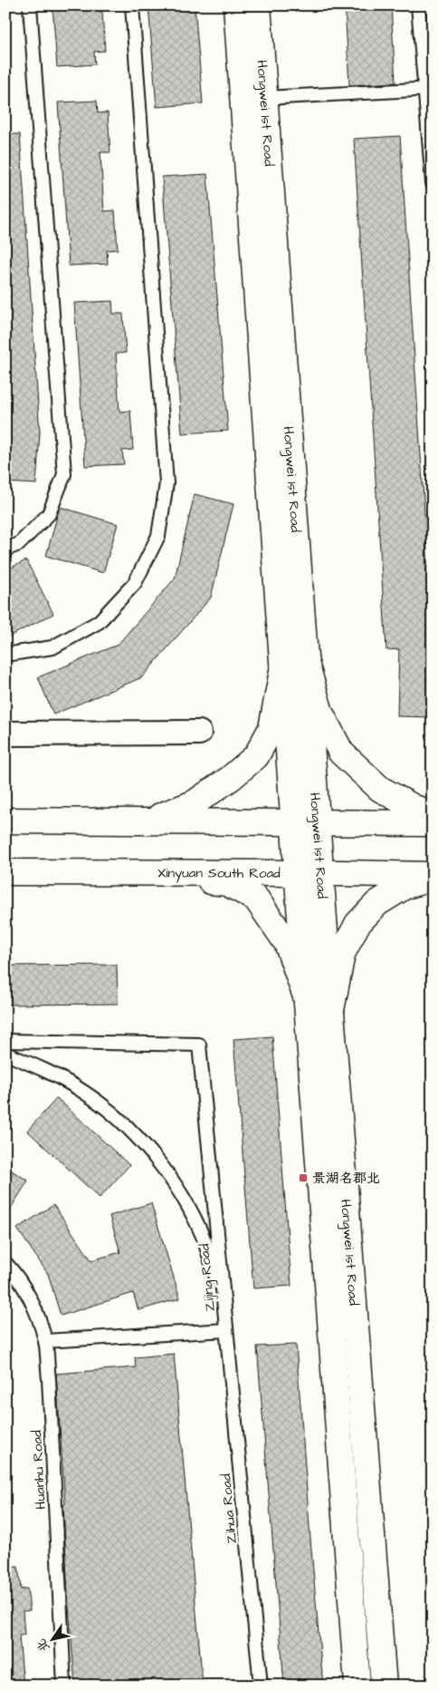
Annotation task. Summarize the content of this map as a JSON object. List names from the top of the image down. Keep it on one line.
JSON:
{"streets":{"main road":["Hongwei 1st Road","Xinyuan South Road"],"lane":["Zijing Road","Huanhu Road","Zihua Road"]},"crossings":[["Hongwei 1st Road","Xinyuan South Road"],["Zijing Road","Zihua Road"]],"places":{"transit":["景湖名郡北"]},"north":"bottom left"}
